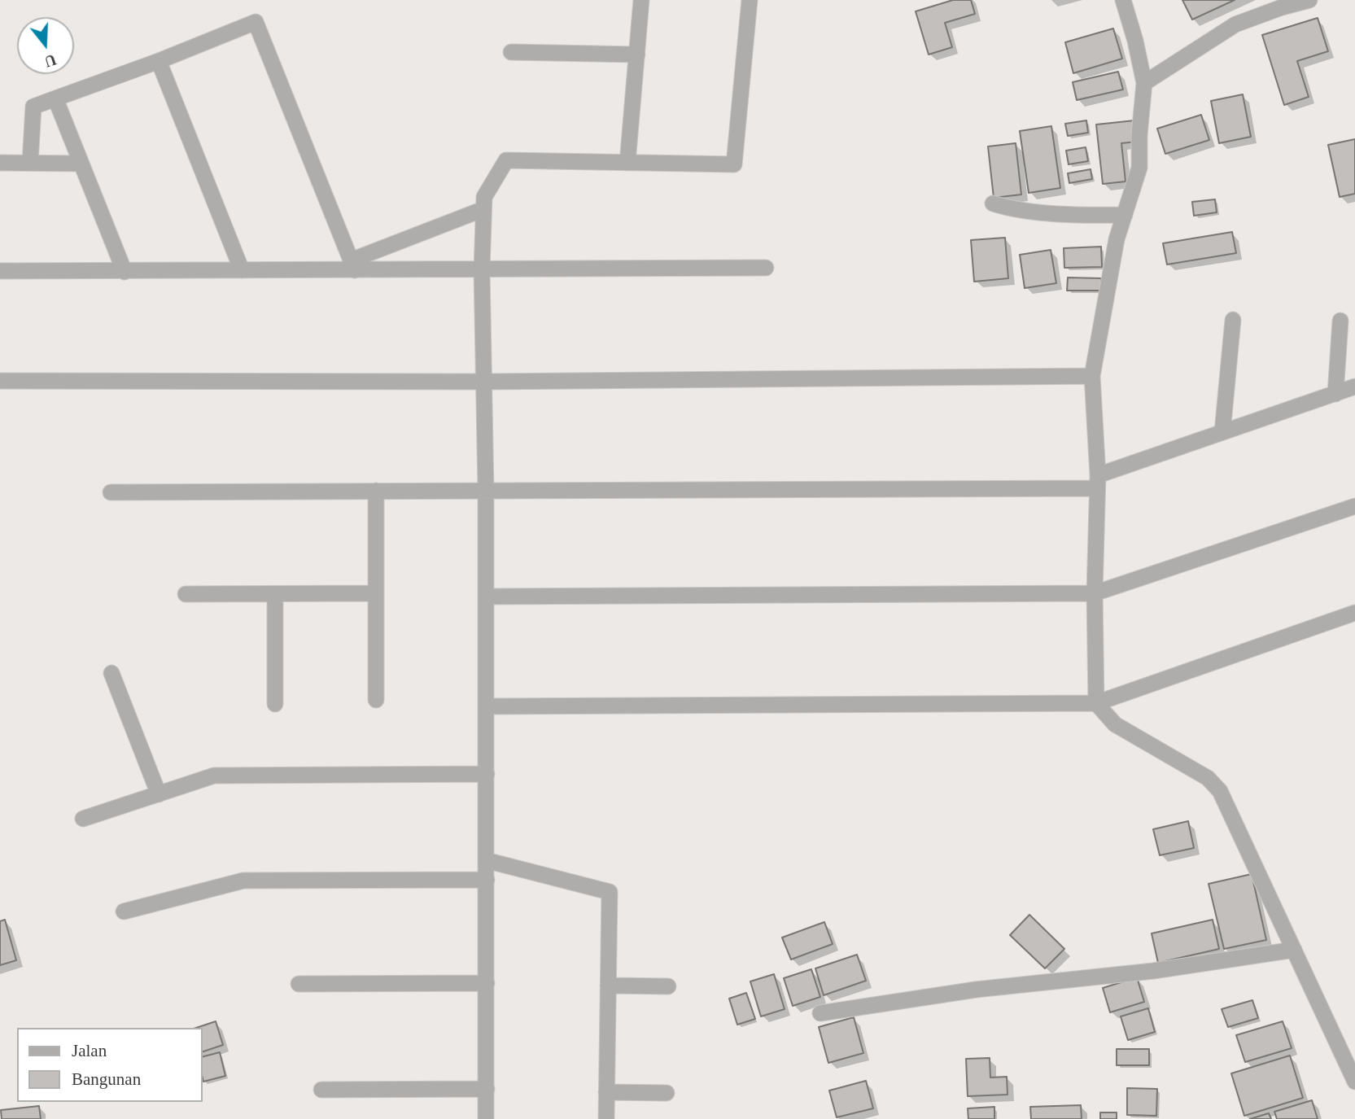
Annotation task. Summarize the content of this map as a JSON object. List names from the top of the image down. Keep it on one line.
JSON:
{"legend":["Jalan","Bangunan"],"north":"bottom"}
